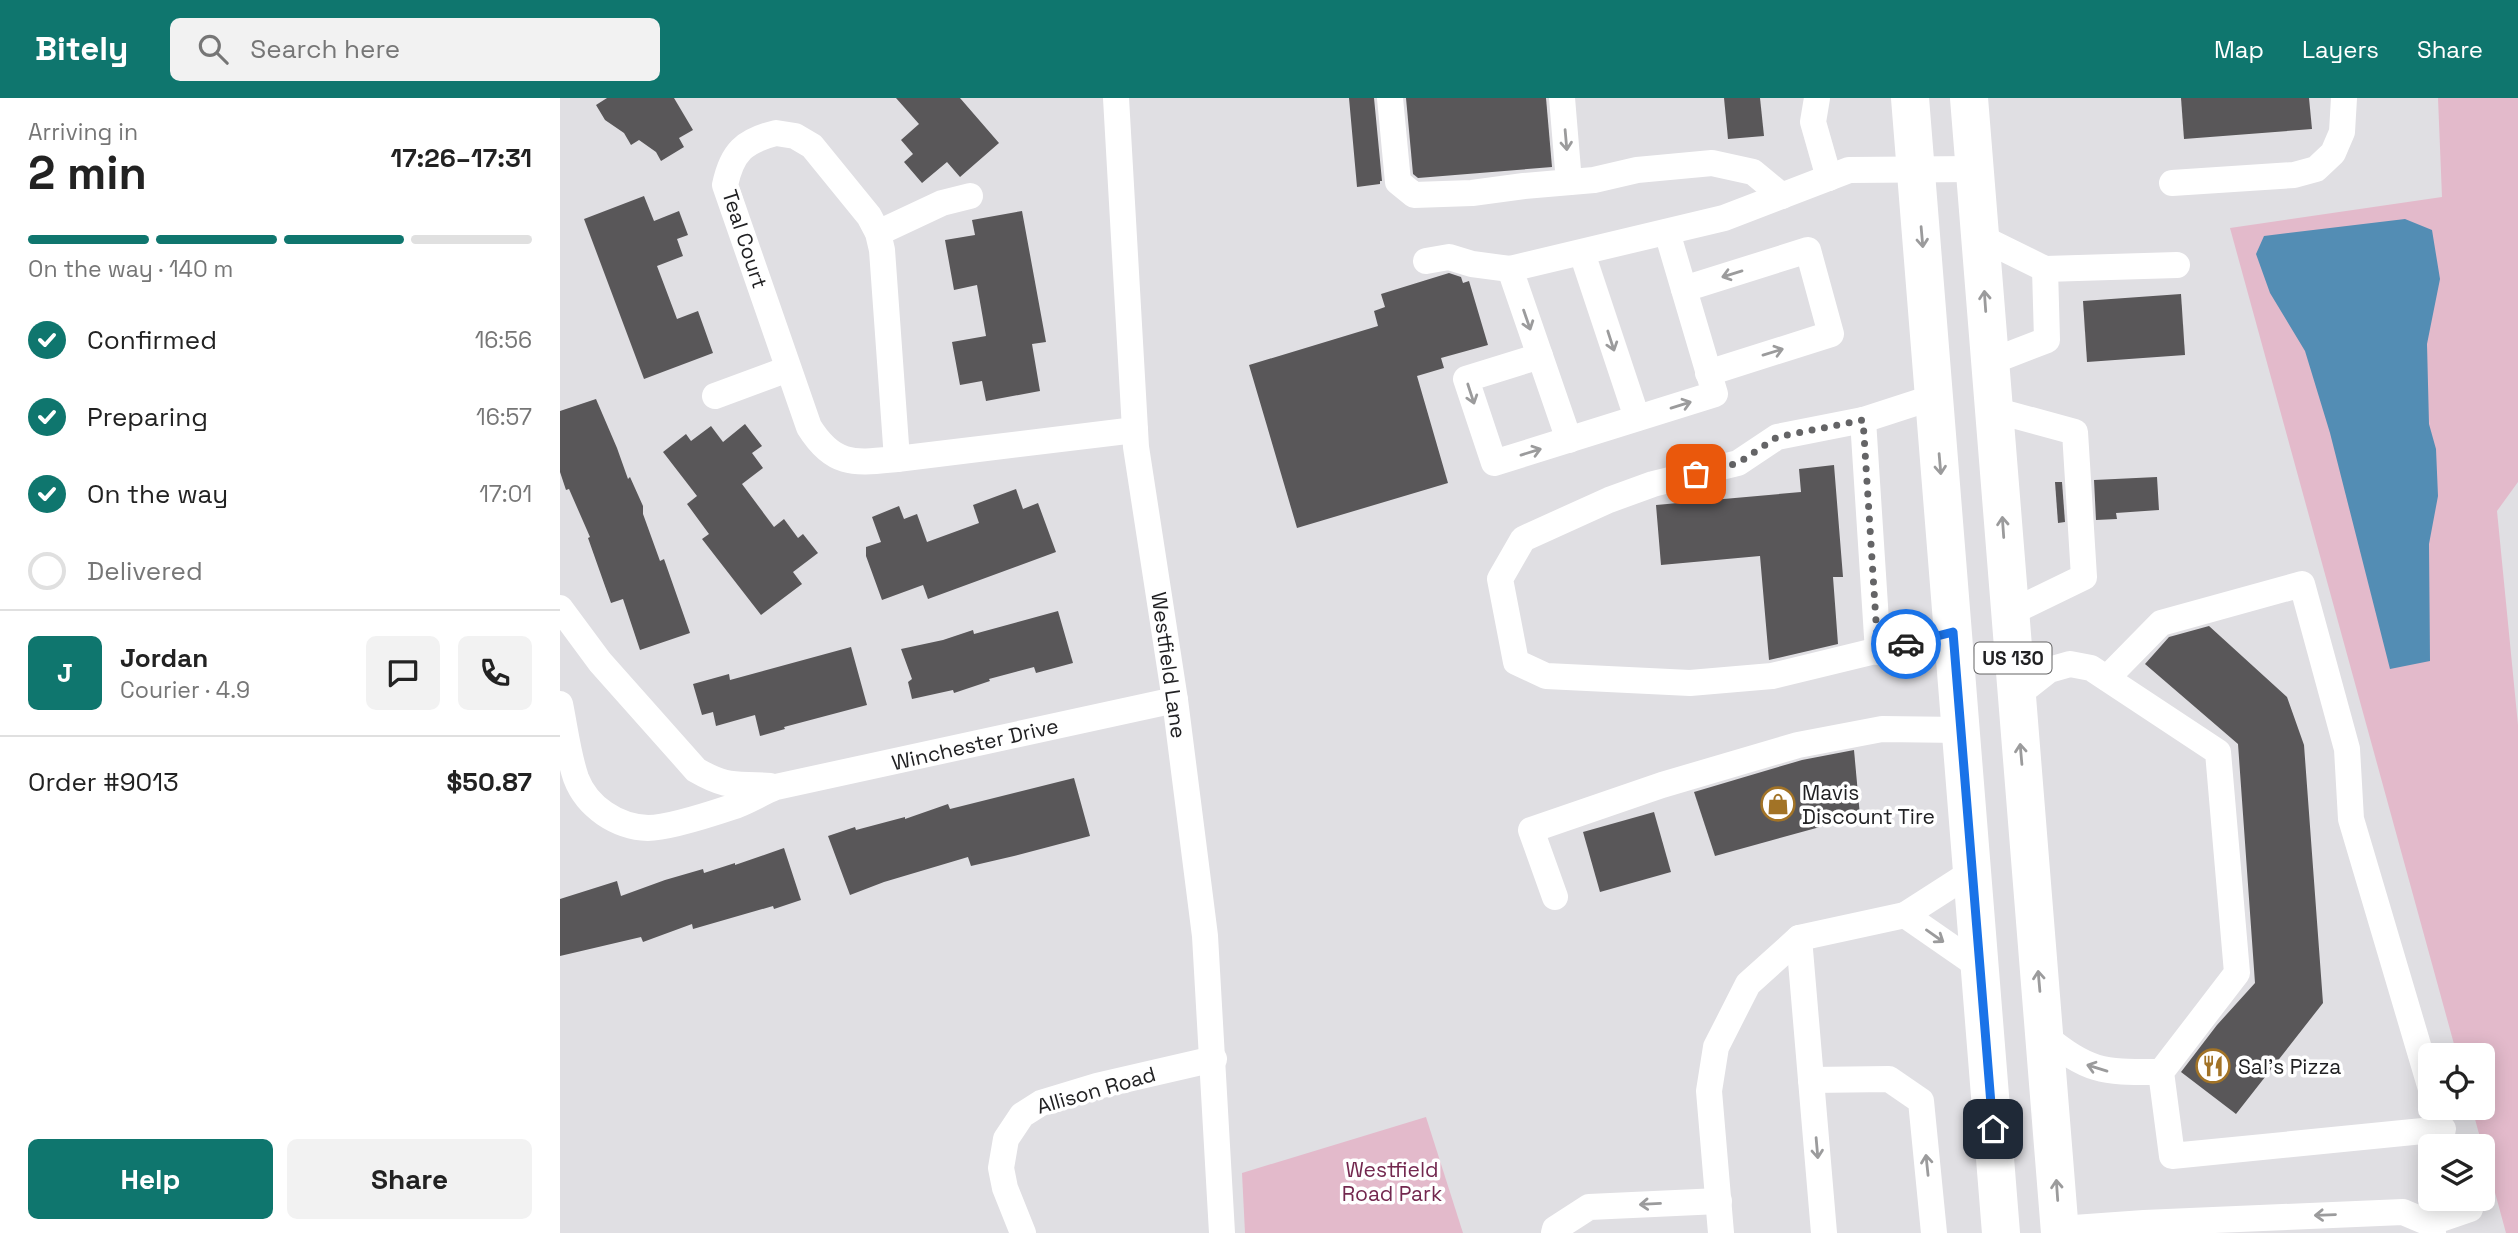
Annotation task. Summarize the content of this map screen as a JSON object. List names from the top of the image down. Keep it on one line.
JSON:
{"streets":{"highway":["US 130"],"street":["Teal Court","Westfield Lane","Winchester Drive","Allison Road"]},"crossings":[["Teal Court","Westfield Lane"],["Westfield Lane","Winchester Drive"],["Westfield Lane","Allison Road"]],"parks":["Westfield Road Park"],"places":{"shop":["Mavis Discount Tire"],"restaurant":["Sal's Pizza"]},"page":{"header":"Bitely","search":"Search here","nav":["Map","Layers","Share"],"heading":["2 min","Arriving in","17:26–17:31"],"panel":["Jordan","Courier · 4.9","Order #9013","$50.87"],"bar":"On the way · 140 m","list":[["Confirmed","16:56"],["Preparing","16:57"],["On the way","17:01"],"Delivered"],"round":"J","buttons":["Help","Share"]}}
